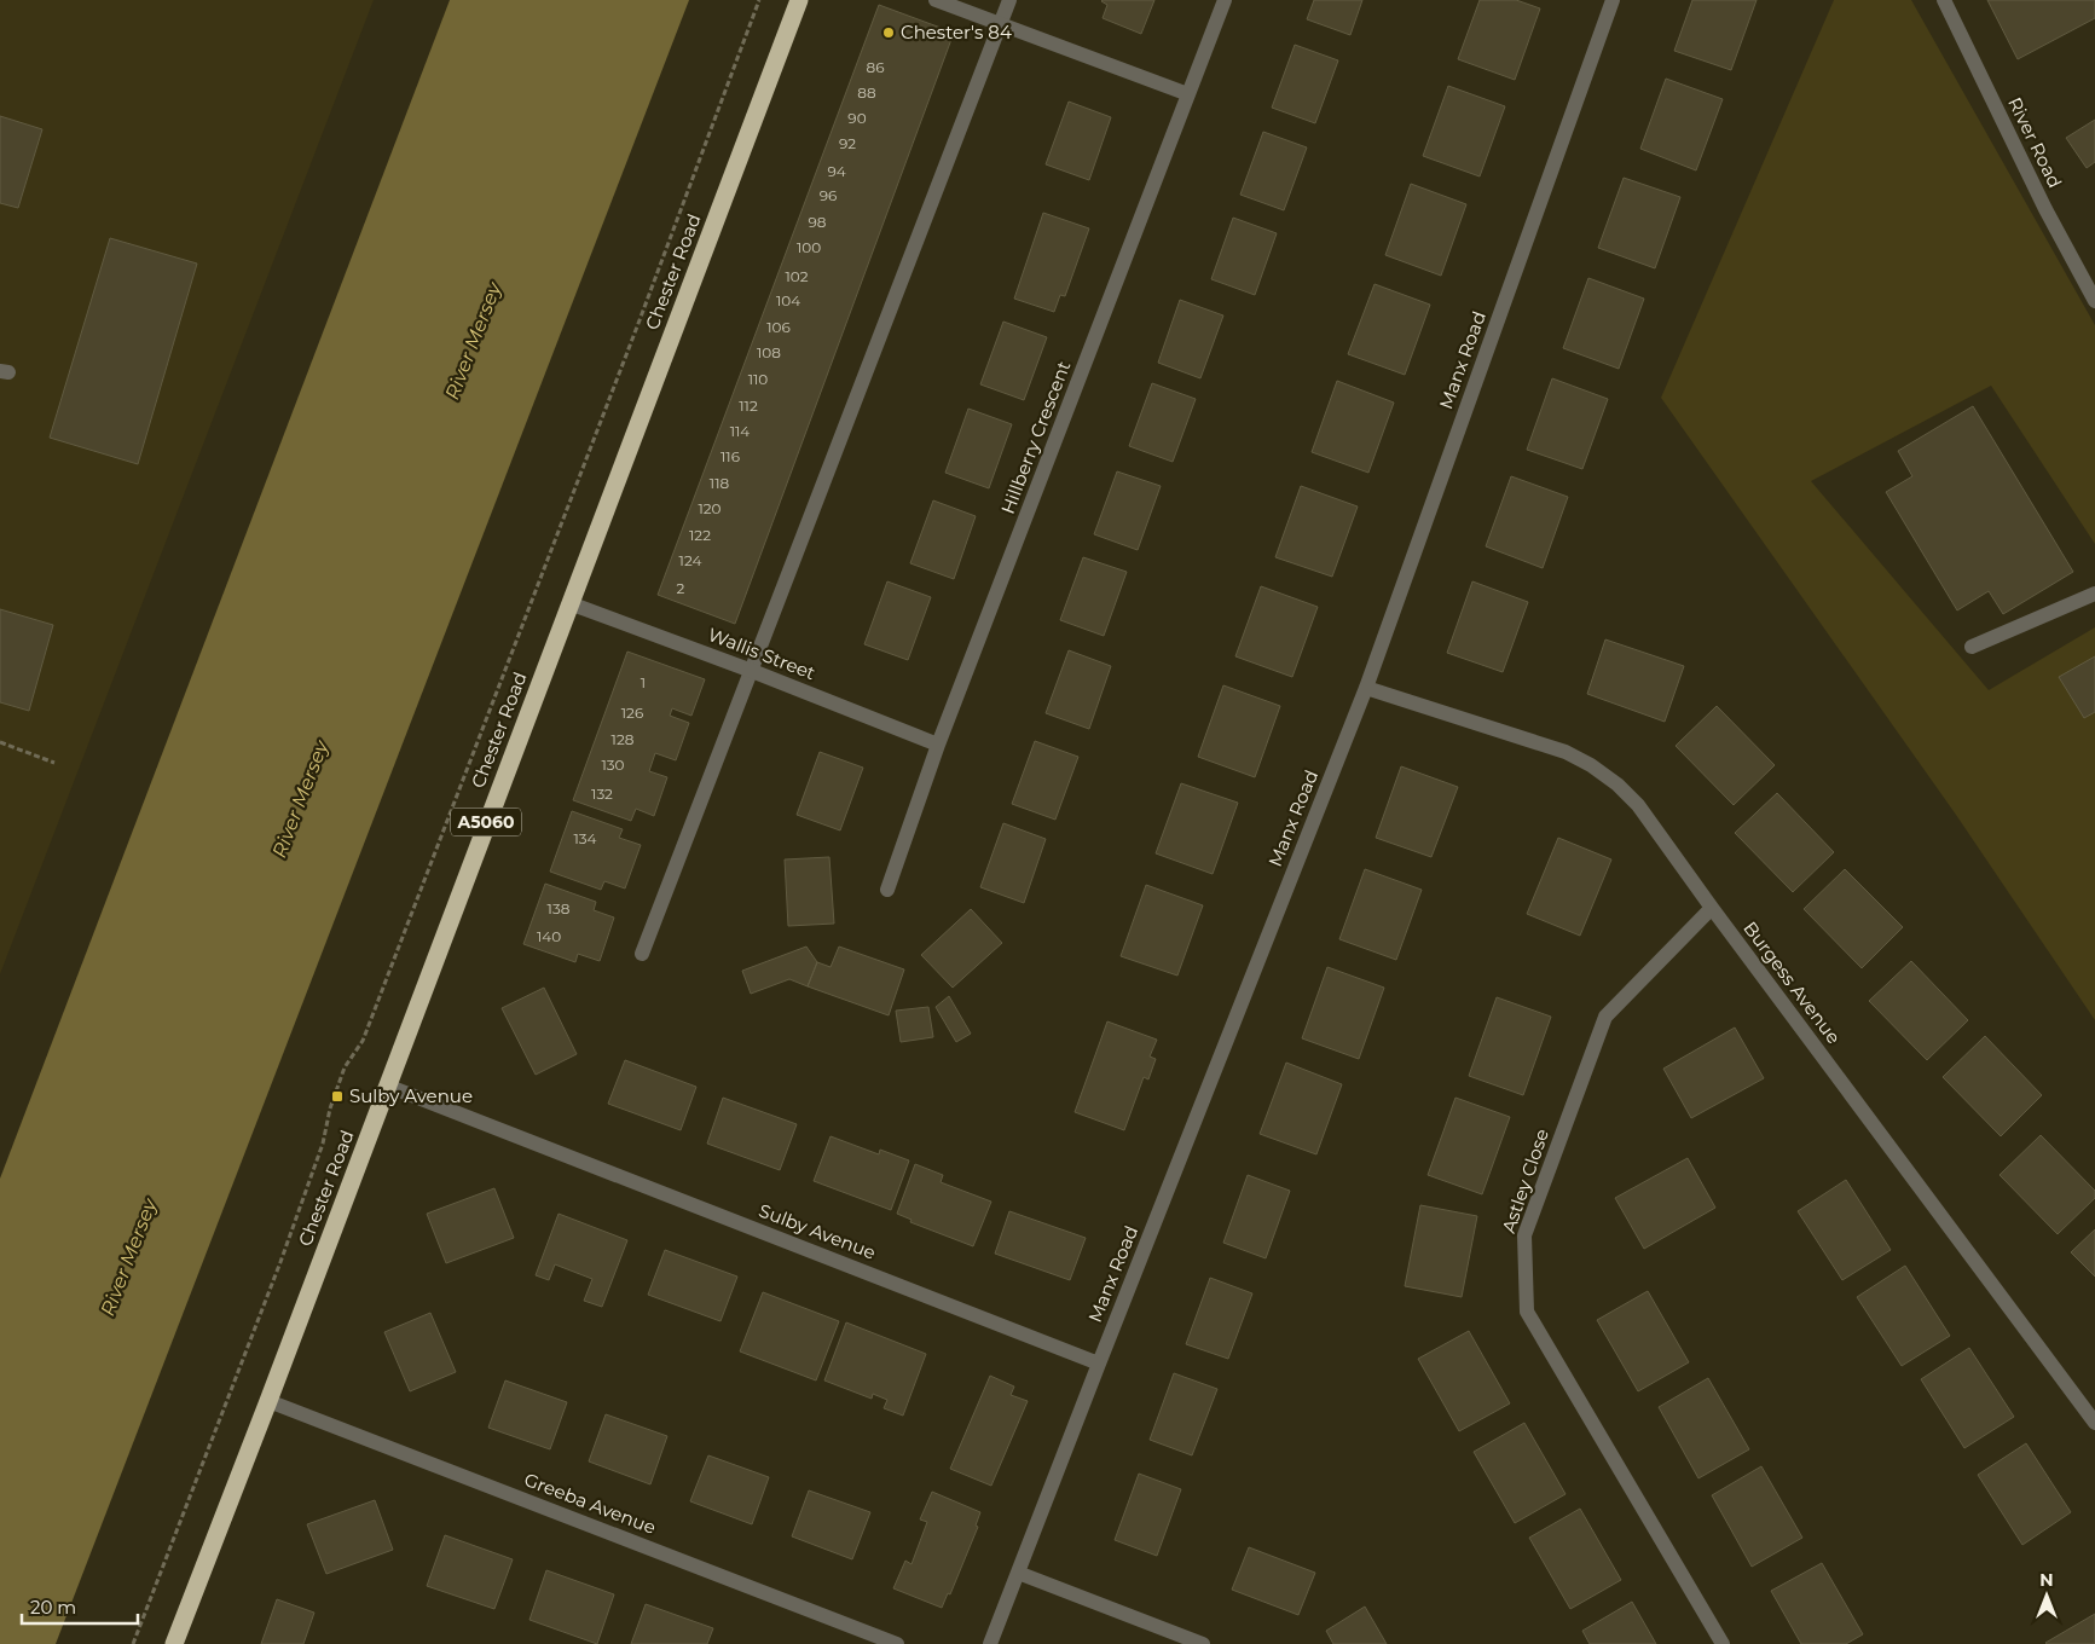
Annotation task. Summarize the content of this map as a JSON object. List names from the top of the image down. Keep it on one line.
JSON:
{"streets":{"highway":["Chester Road","A5060"],"street":["River Road","Manx Road","Hillberry Crescent","Wallis Street","Burgess Avenue","Astley Close","Sulby Avenue","Greeba Avenue"]},"crossings":[["Chester Road","Wallis Street"],["Chester Road","Sulby Avenue"],["Chester Road","Greeba Avenue"],["Manx Road","Burgess Avenue"],["Manx Road","Sulby Avenue"],["Hillberry Crescent","Wallis Street"],["Burgess Avenue","Astley Close"]],"water":["River Mersey"],"places":{"other":["Chester's 84"],"transit":["Sulby Avenue"]},"house_numbers":["86","88","90","92","94","96","98","100","102","104","106","108","110","112","114","116","118","120","122","124","2","1","126","128","130","132","134","138","140"],"scale_bar":"20 m","north":"top"}
